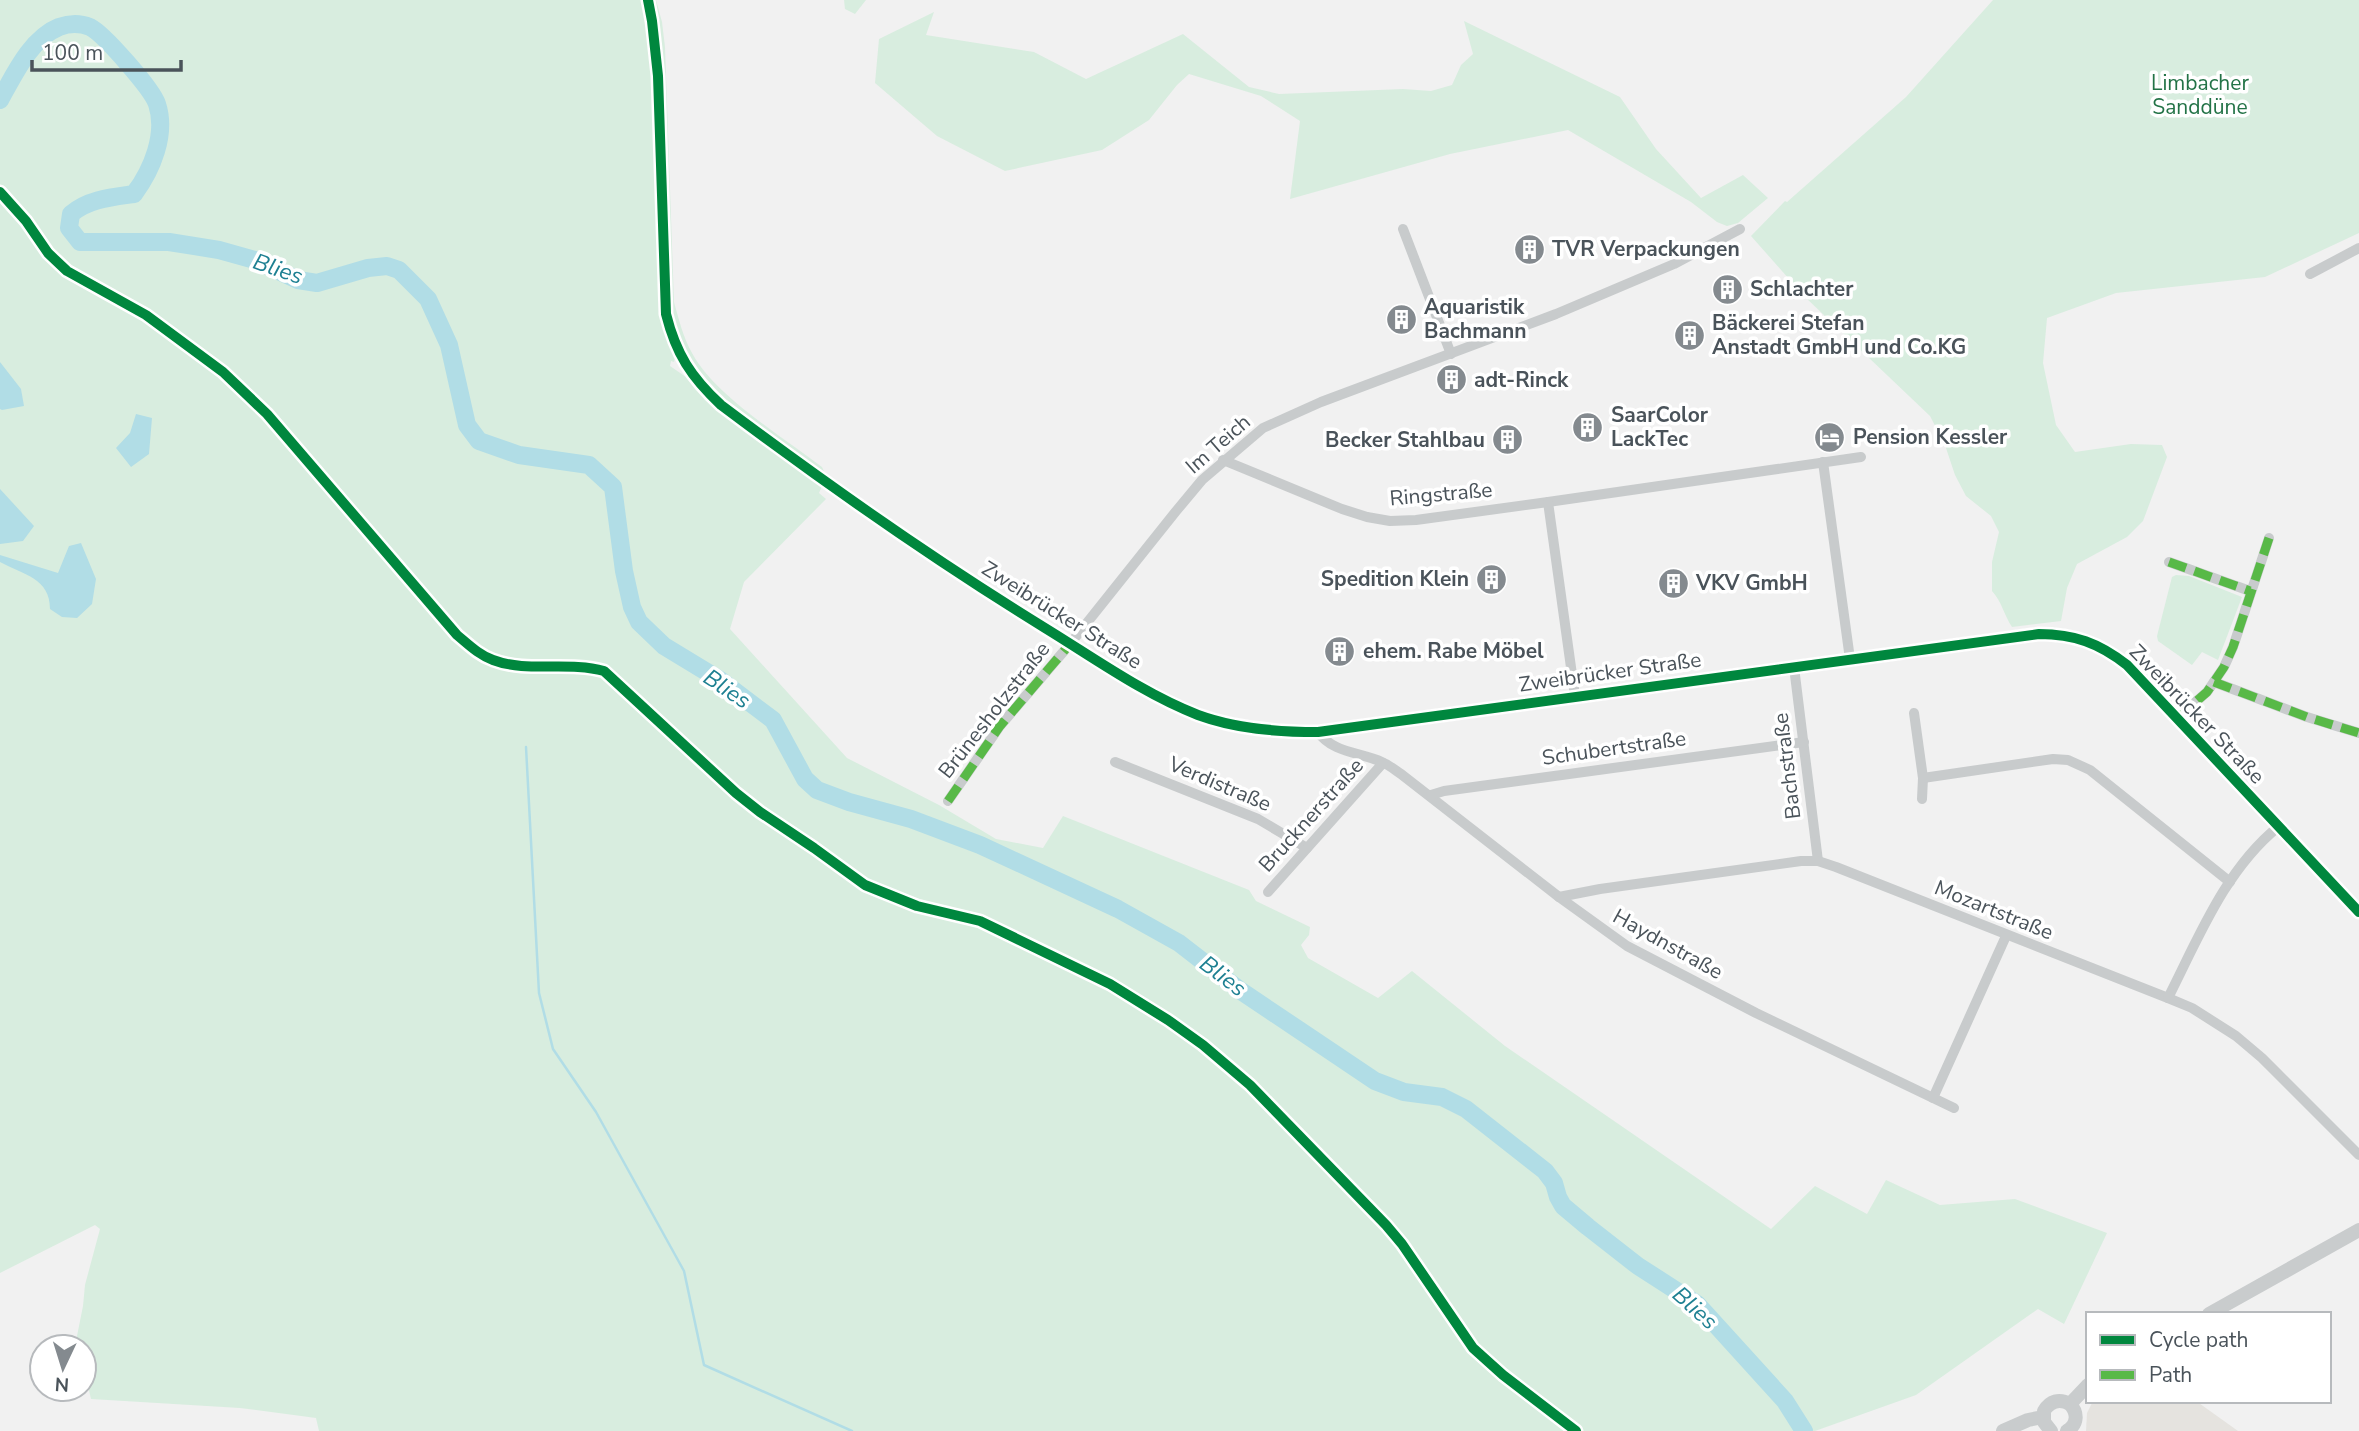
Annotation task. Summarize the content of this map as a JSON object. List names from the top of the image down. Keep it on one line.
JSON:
{"streets":{"street":["Im Teich","Ringstraße","Zweibrücker Straße","Brünesholzstraße","Schubertstraße","Bachstraße","Verdistraße","Brucknerstraße","Mozartstraße","Haydnstraße"]},"crossings":[["Im Teich","Ringstraße"],["Im Teich","Zweibrücker Straße"],["Im Teich","Brünesholzstraße"],["Zweibrücker Straße","Brünesholzstraße"],["Zweibrücker Straße","Bachstraße"],["Zweibrücker Straße","Haydnstraße"],["Schubertstraße","Bachstraße"],["Schubertstraße","Haydnstraße"],["Bachstraße","Mozartstraße"],["Verdistraße","Brucknerstraße"],["Brucknerstraße","Haydnstraße"],["Mozartstraße","Haydnstraße"]],"water":["Blies"],"parks":["Limbacher Sanddüne"],"places":{"building":["TVR Verpackungen","Schlachter","Aquaristik Bachmann","Bäckerei Stefan Anstadt GmbH und Co.KG","adt-Rinck","SaarColor LackTec","Becker Stahlbau","Spedition Klein","VKV GmbH","ehem. Rabe Möbel"],"hotel":["Pension Kessler"]},"legend":["Cycle path","Path"],"scale_bar":"100 m","north":"bottom"}
